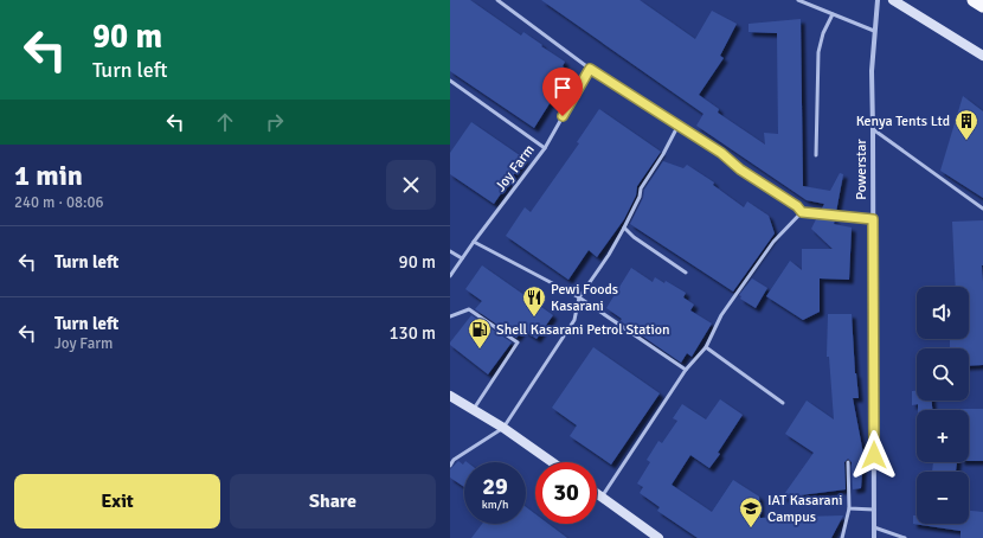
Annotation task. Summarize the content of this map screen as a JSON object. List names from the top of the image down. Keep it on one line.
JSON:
{"streets":{"street":["Powerstar"],"lane":["Joy Farm"]},"places":{"building":["Kenya Tents Ltd"],"restaurant":["Pewi Foods Kasarani"],"fuel station":["Shell Kasarani Petrol Station"],"school or university":["IAT Kasarani Campus"]},"page":{"turn":["90 m","Turn left"],"heading":["1 min","240 m · 08:06"],"list":[{"name":"Turn left","value":"90 m"},{"name":"Turn left","note":"Joy Farm","value":"130 m"}],"map_buttons":["+","−"],"speed":"29 km/h","limit":"30","buttons":["Exit","Share"]}}
